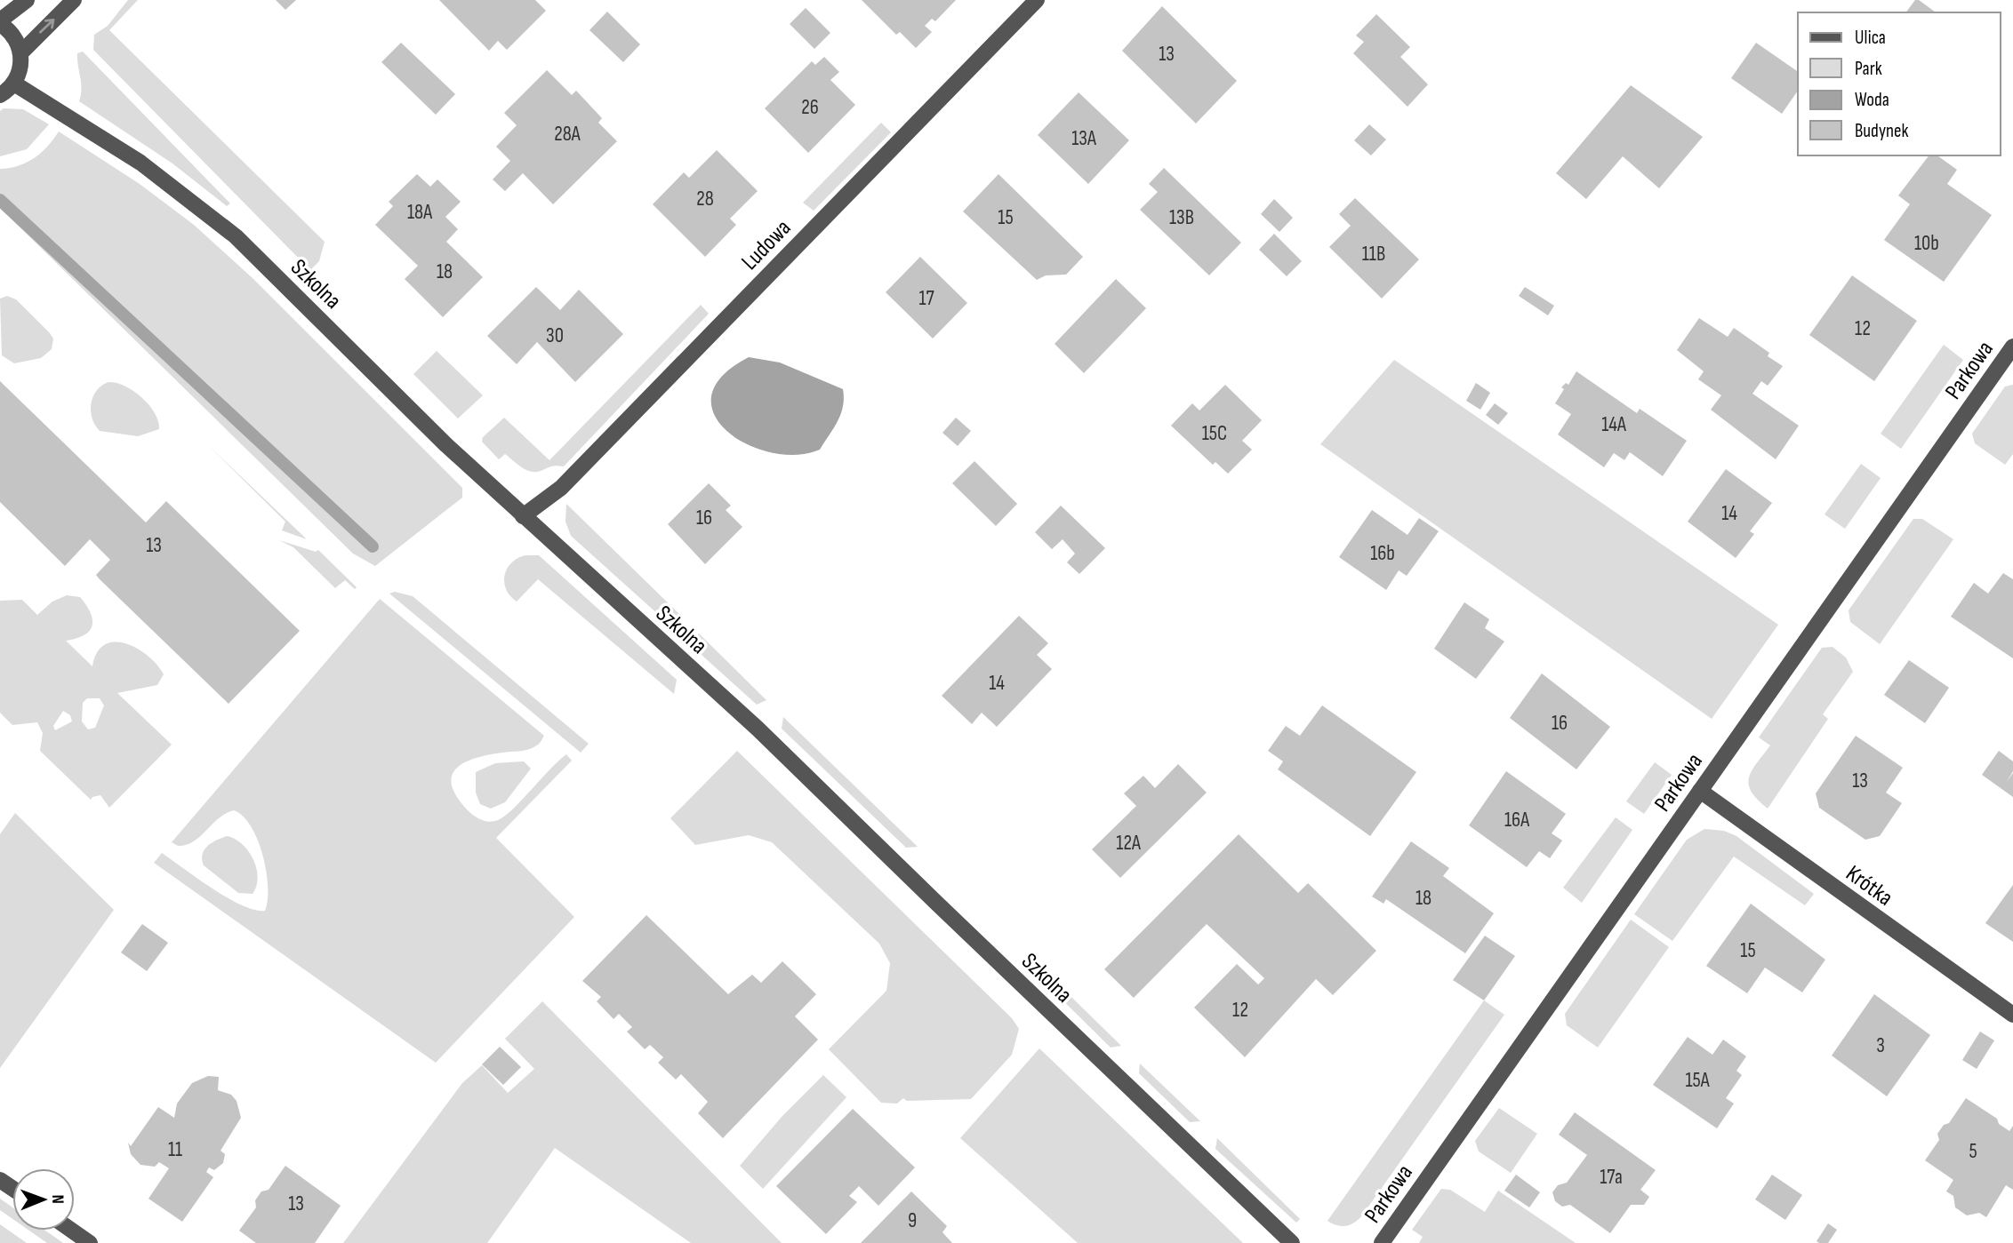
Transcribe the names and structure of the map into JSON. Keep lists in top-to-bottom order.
{
  "streets": {
    "street": [
      "Ludowa",
      "Szkolna",
      "Parkowa",
      "Krótka"
    ]
  },
  "crossings": [
    ["Ludowa", "Szkolna"],
    ["Parkowa", "Krótka"]
  ],
  "house_numbers": [
    "13",
    "26",
    "28A",
    "13A",
    "28",
    "18A",
    "15",
    "13B",
    "10b",
    "11B",
    "18",
    "17",
    "12",
    "30",
    "14A",
    "15C",
    "14",
    "16",
    "13",
    "16b",
    "14",
    "16",
    "13",
    "16A",
    "12A",
    "18",
    "15",
    "12",
    "3",
    "15A",
    "11",
    "5",
    "17a",
    "13",
    "9"
  ],
  "legend": [
    "Ulica",
    "Park",
    "Woda",
    "Budynek"
  ],
  "north": "right"
}
